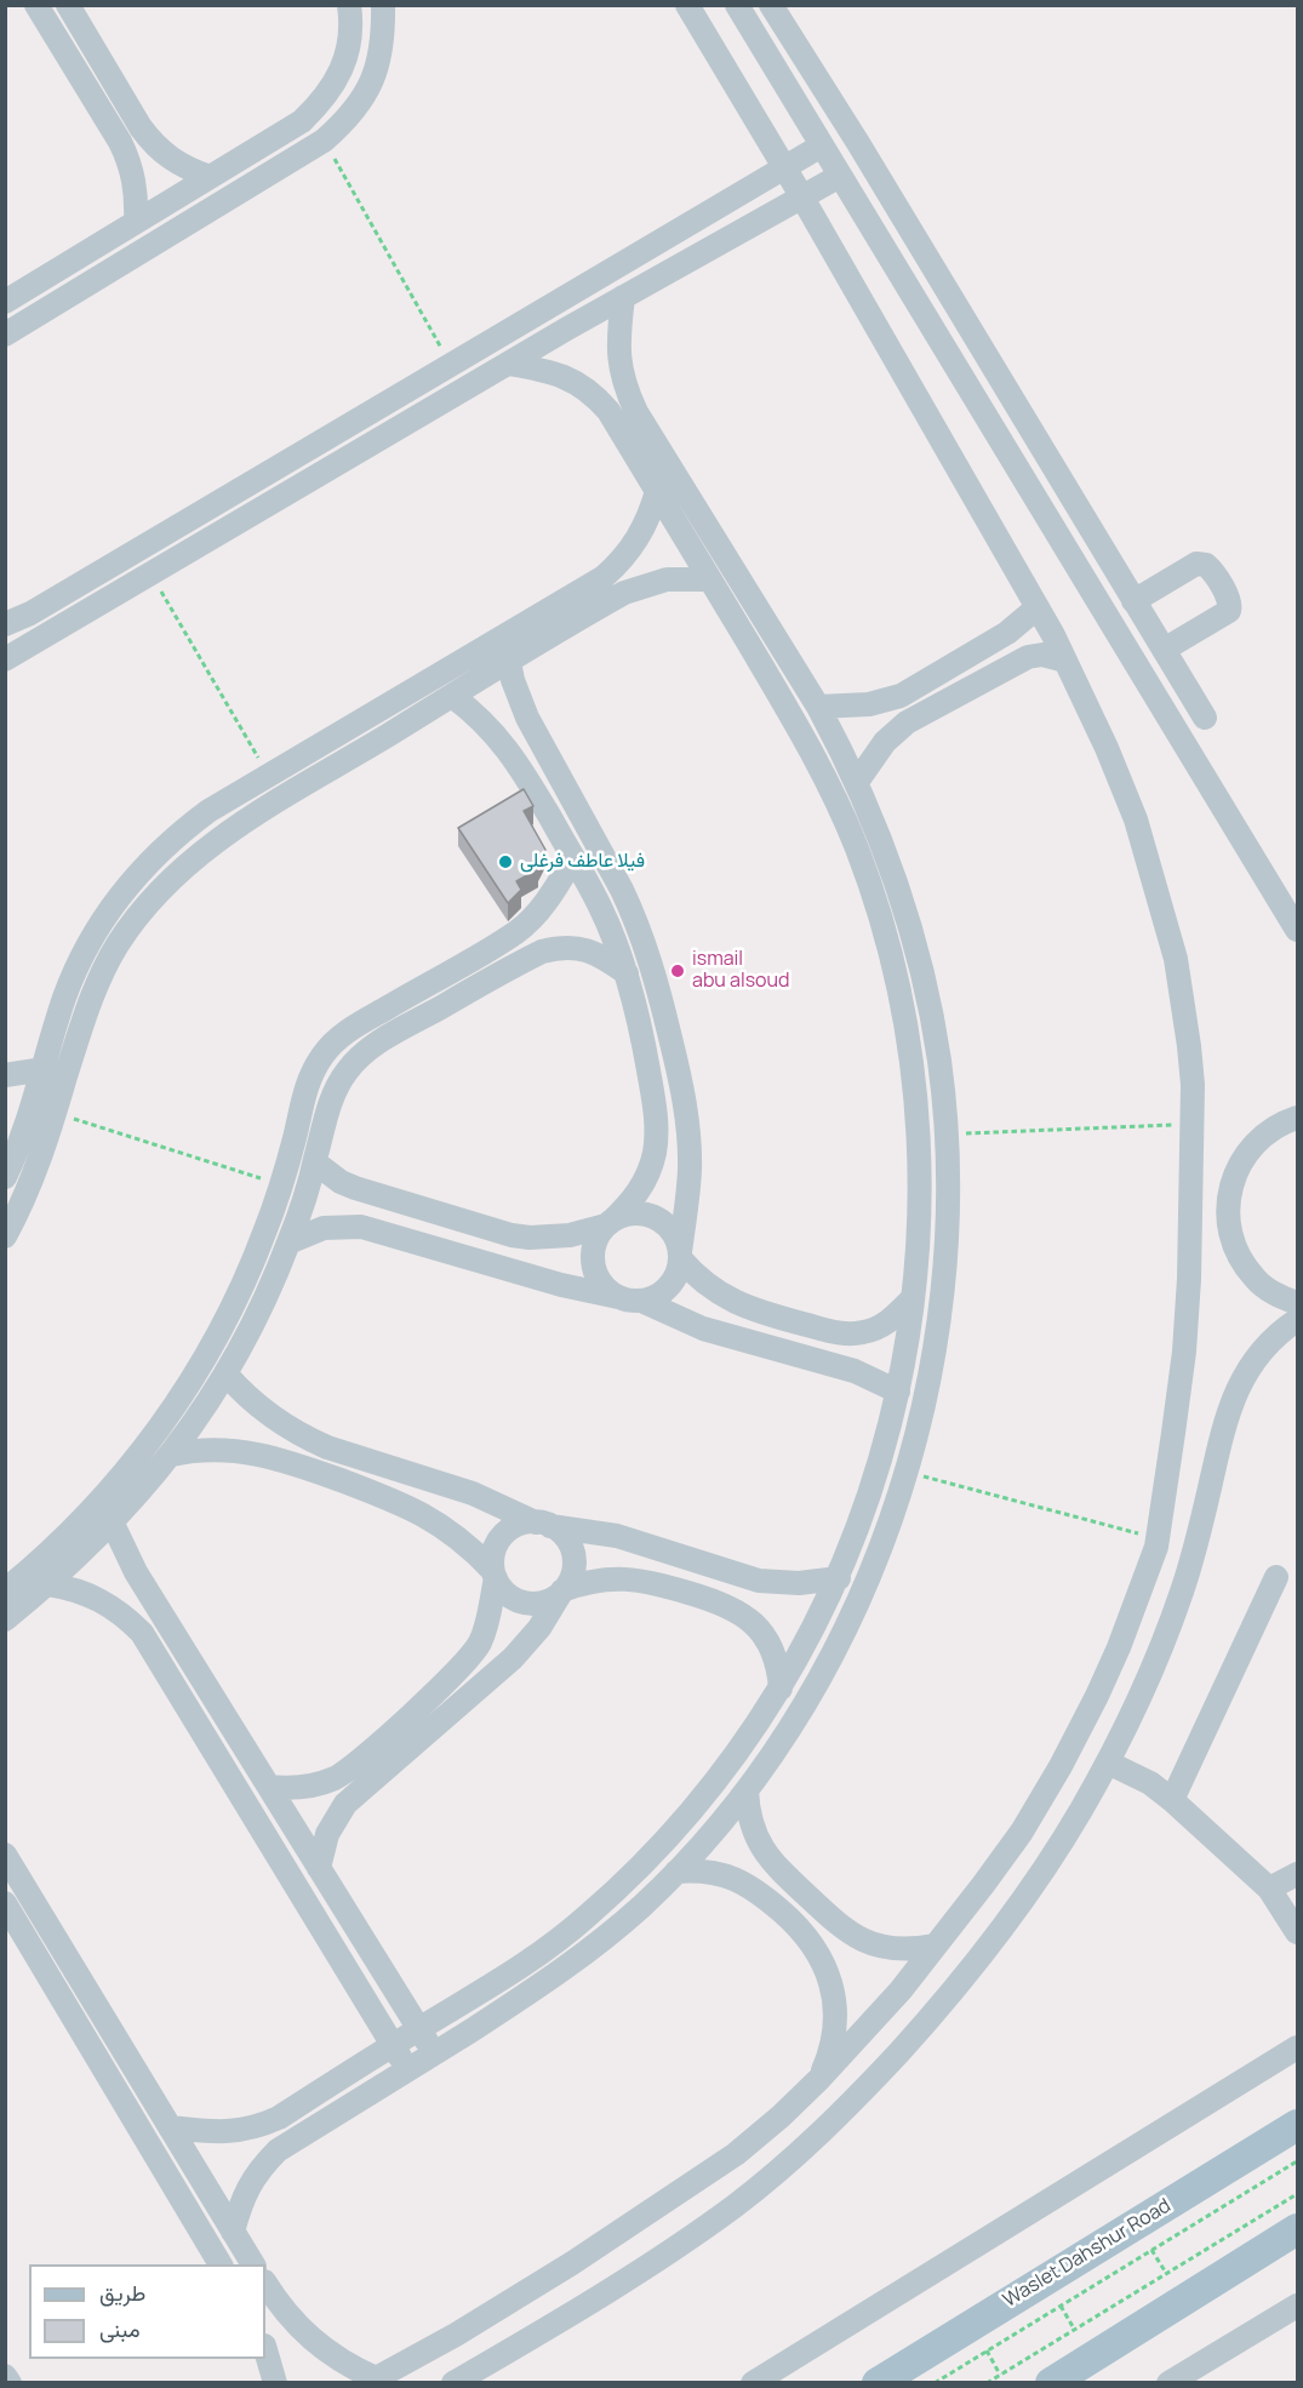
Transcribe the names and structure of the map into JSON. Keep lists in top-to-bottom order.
{
  "streets": {
    "main road": ["Waslet Dahshur Road"]
  },
  "places": ["فيلا عاطف فرغلى", "ismail abu alsoud"],
  "legend": ["طريق", "مبنى"]
}
